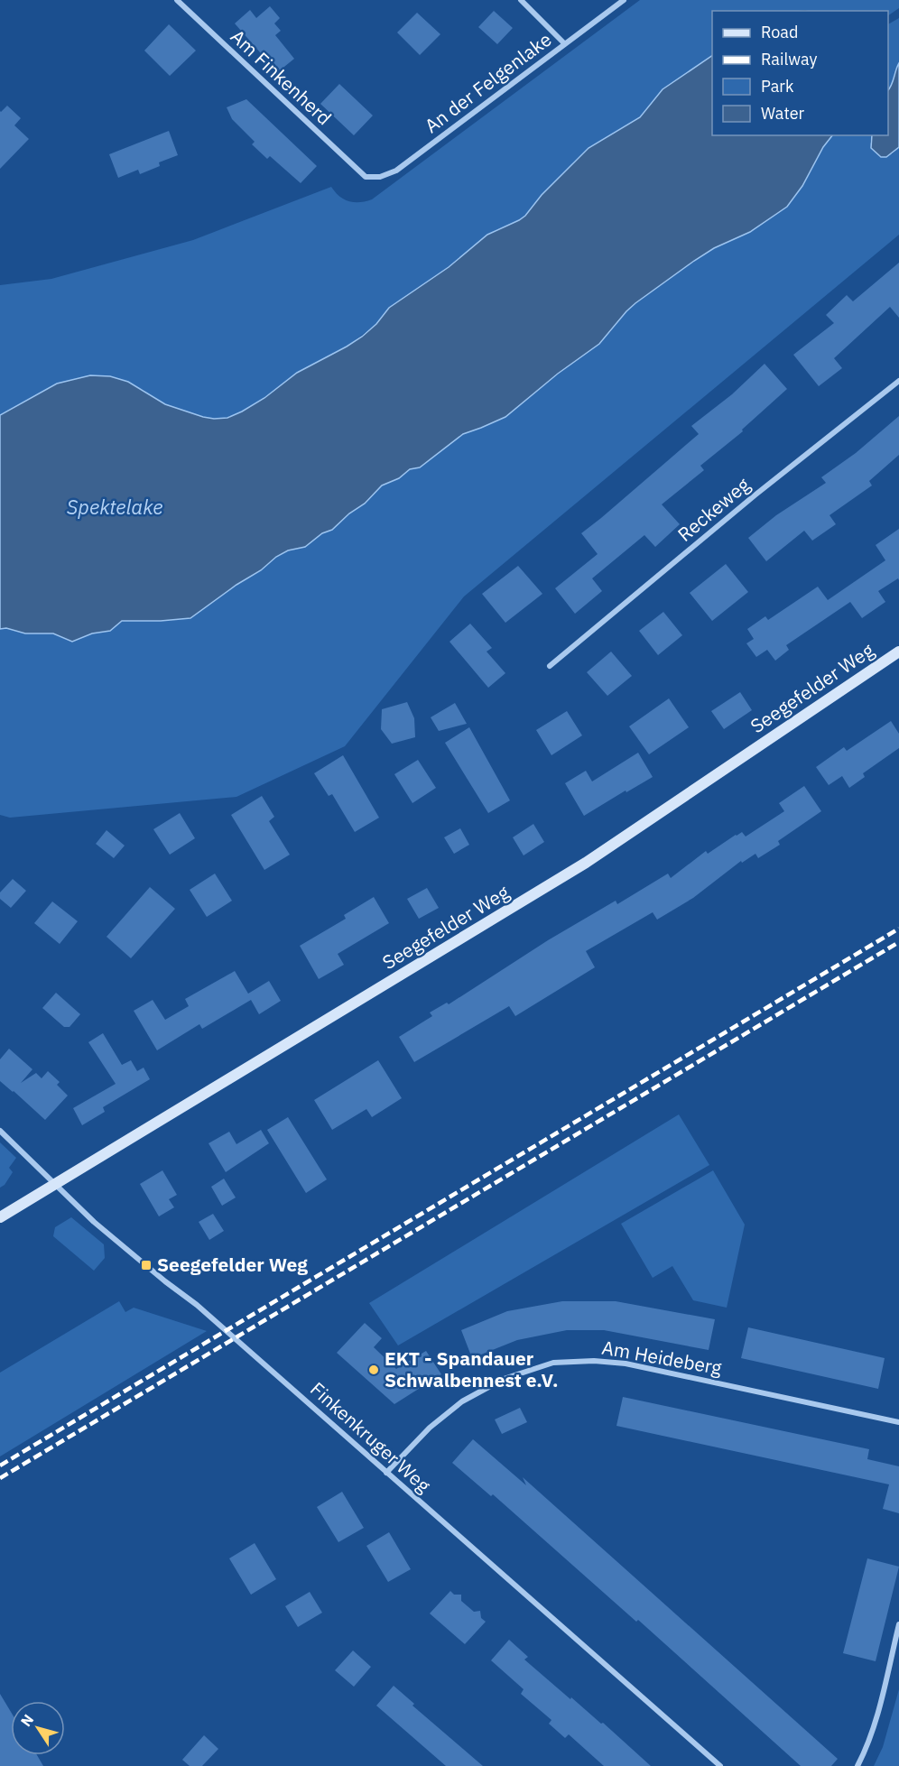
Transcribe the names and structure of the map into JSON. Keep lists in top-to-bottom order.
{
  "streets": {
    "street": [
      "Am Finkenherd",
      "An der Felgenlake",
      "Reckeweg",
      "Seegefelder Weg",
      "Am Heideberg",
      "Finkenkruger Weg"
    ]
  },
  "crossings": [
    ["Am Finkenherd", "An der Felgenlake"],
    ["Seegefelder Weg", "Finkenkruger Weg"],
    ["Am Heideberg", "Finkenkruger Weg"]
  ],
  "water": ["Spektelake"],
  "places": {
    "transit": ["Seegefelder Weg"],
    "other": ["EKT - Spandauer Schwalbennest e.V."]
  },
  "legend": [
    "Road",
    "Railway",
    "Park",
    "Water"
  ],
  "north": "top left"
}
